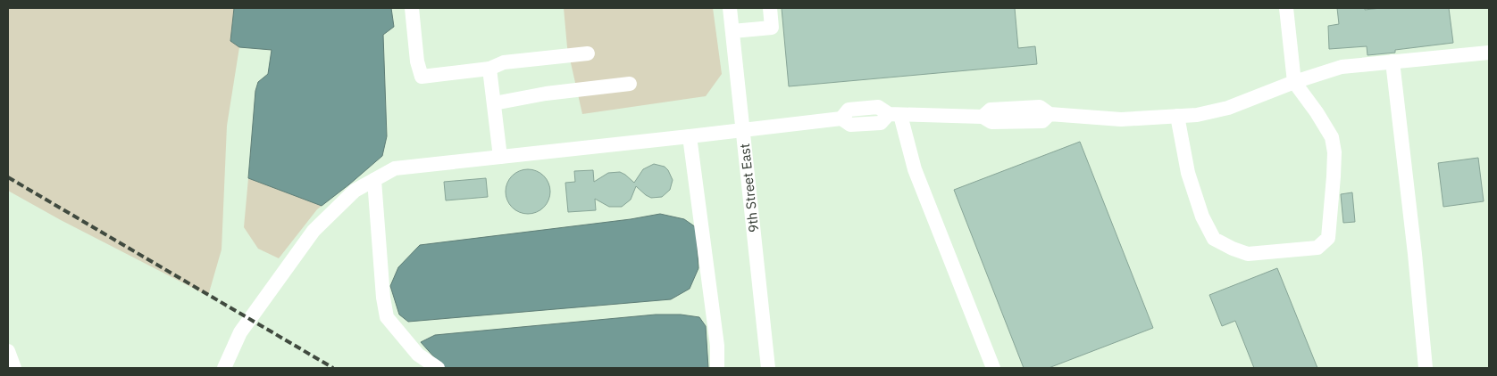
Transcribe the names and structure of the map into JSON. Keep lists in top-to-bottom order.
{
  "streets": {
    "street": ["9th Street East"]
  }
}
